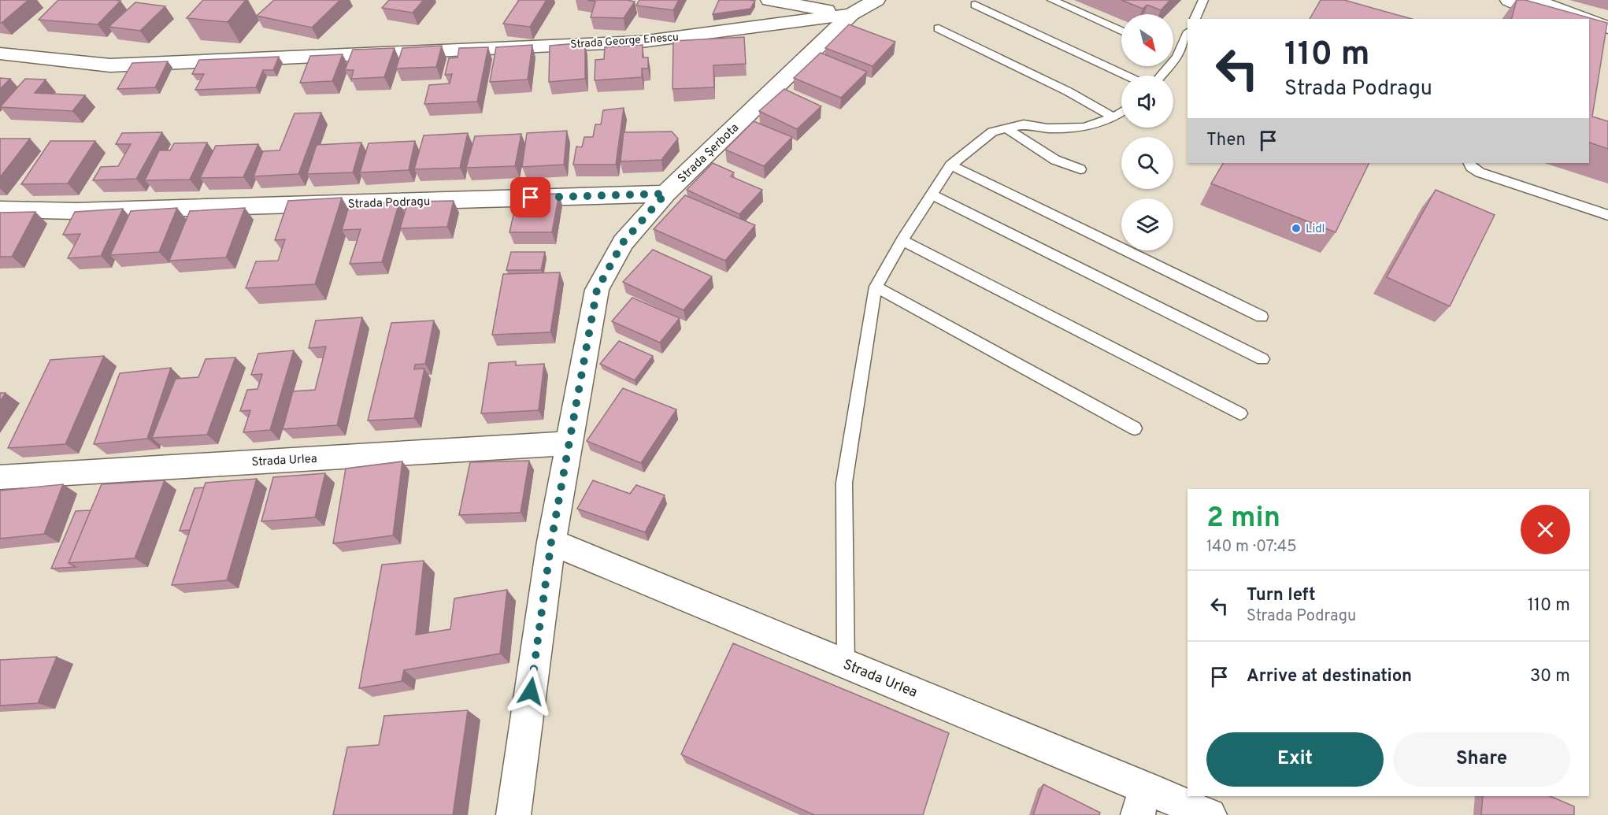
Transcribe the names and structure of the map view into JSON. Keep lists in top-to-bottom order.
{
  "streets": {
    "street": [
      "Strada George Enescu",
      "Strada Șerbota",
      "Strada Podragu",
      "Strada Urlea"
    ]
  },
  "crossings": [
    ["Strada George Enescu", "Strada Șerbota"],
    ["Strada Șerbota", "Strada Podragu"],
    ["Strada Șerbota", "Strada Urlea"]
  ],
  "places": ["Lidl"],
  "north": "bottom right",
  "page": {
    "turn": ["110 m", "Strada Podragu"],
    "then": "Then",
    "heading": ["2 min", "140 m · 07:45"],
    "list": [
      {
        "name": "Turn left",
        "note": "Strada Podragu",
        "value": "110 m"
      },
      {
        "name": "Arrive at destination",
        "value": "30 m"
      }
    ],
    "buttons": ["Exit", "Share"]
  }
}
